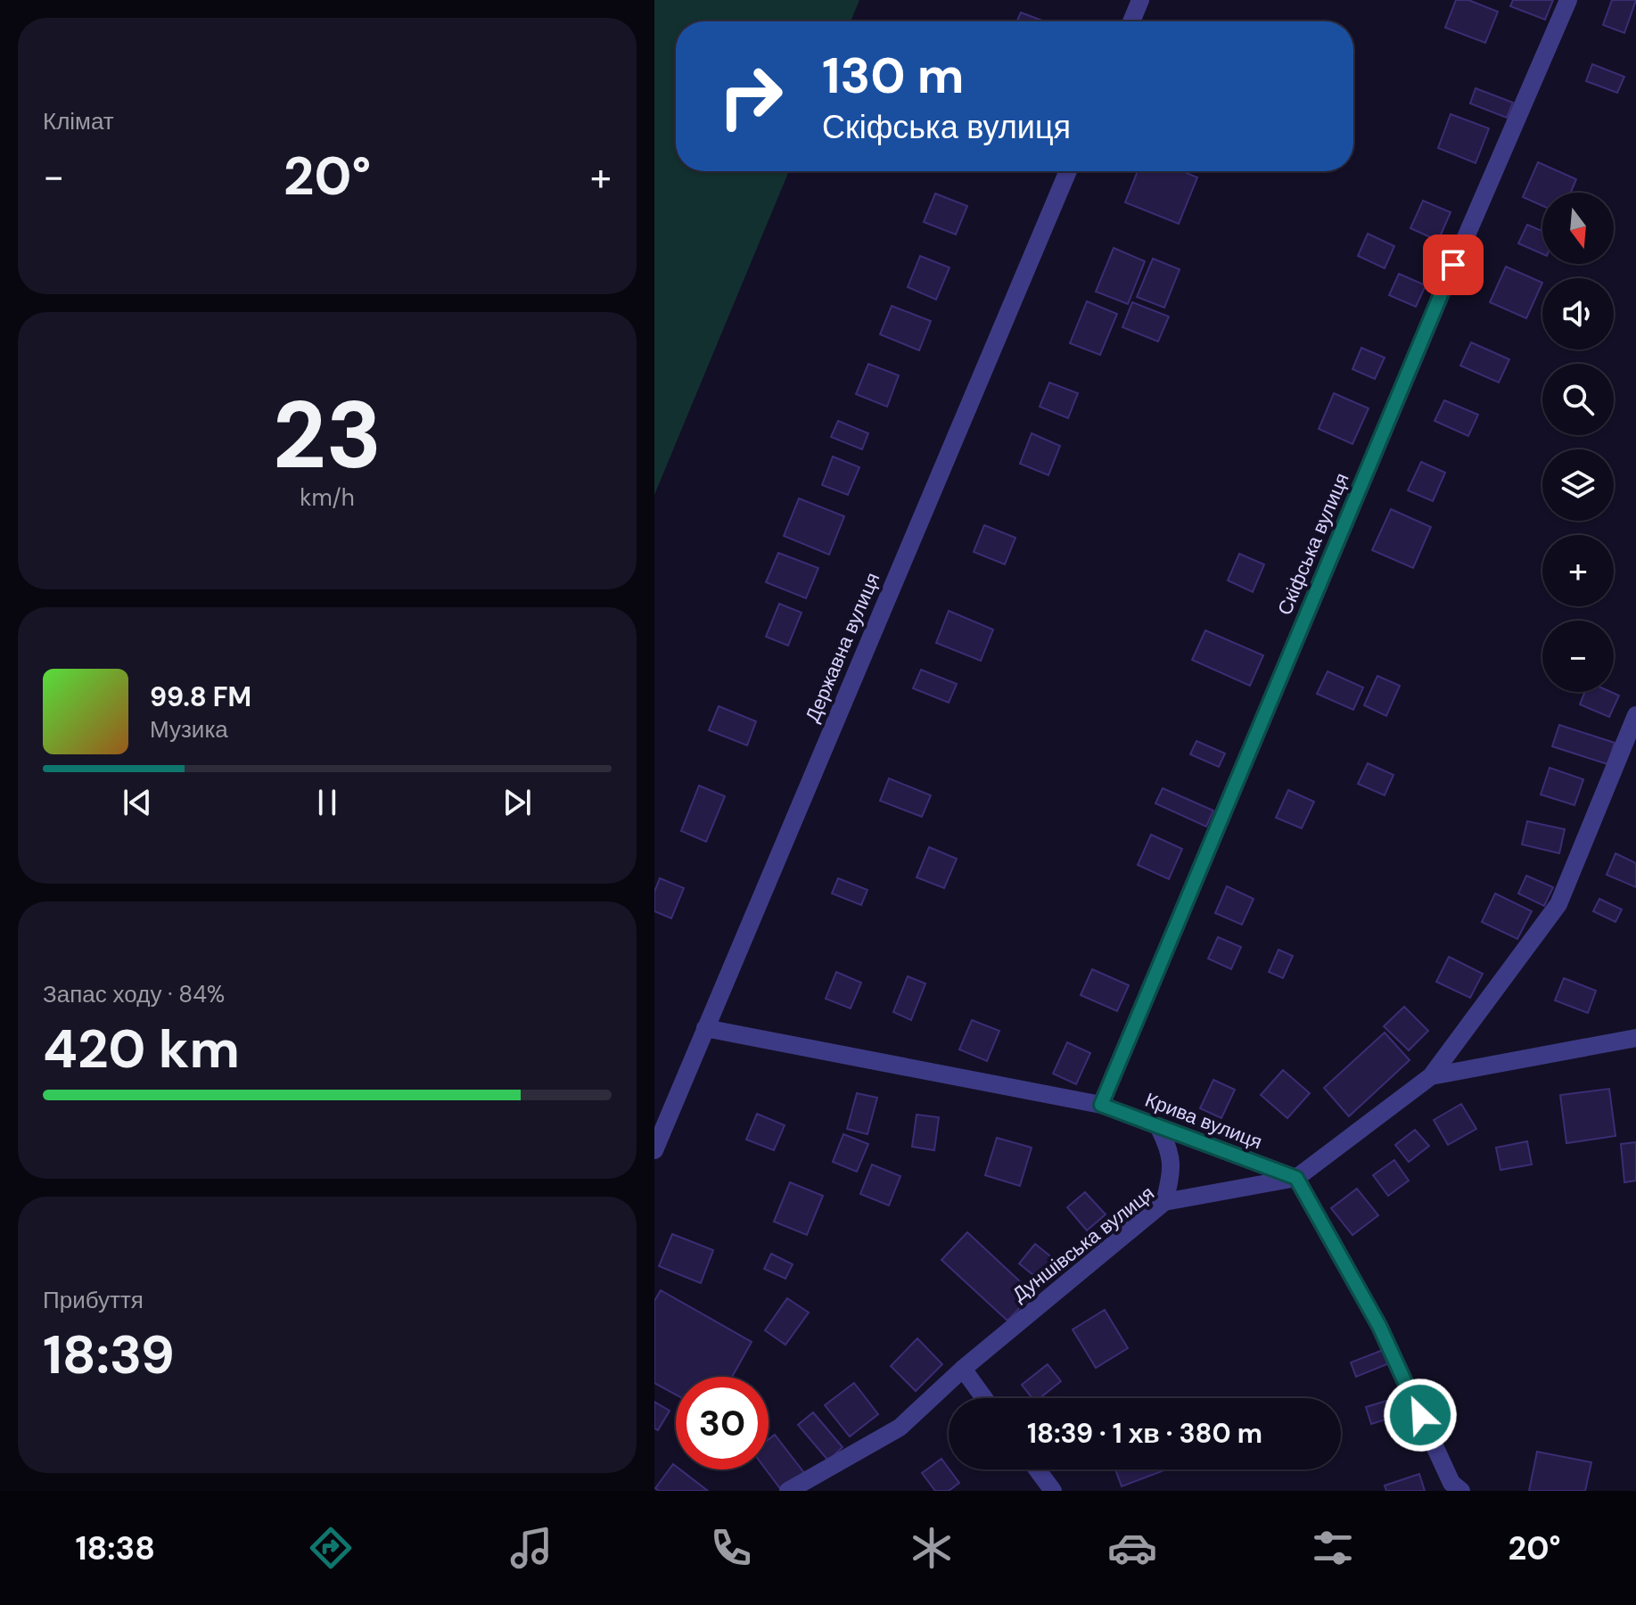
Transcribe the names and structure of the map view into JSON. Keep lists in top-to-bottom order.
{
  "streets": {
    "street": [
      "Скіфська вулиця",
      "Державна вулиця",
      "Крива вулиця",
      "Дуншівська вулиця"
    ]
  },
  "crossings": [
    ["Скіфська вулиця", "Крива вулиця"],
    ["Державна вулиця", "Крива вулиця"],
    ["Крива вулиця", "Дуншівська вулиця"]
  ],
  "north": "bottom",
  "page": {
    "tile": [
      "Клімат",
      ["23", "km/h"],
      ["Запас ходу · 84%", "420 km"],
      ["Прибуття", "18:39"]
    ],
    "turn": ["130 m", "Скіфська вулиця"],
    "heat": ["−", "20°", "+"],
    "map_buttons": ["+", "−"],
    "song": ["99.8 FM", "Музика"],
    "limit": "30",
    "trip": "18:39 · 1 хв · 380 m",
    "tabs": ["18:38", "20°"]
  }
}
